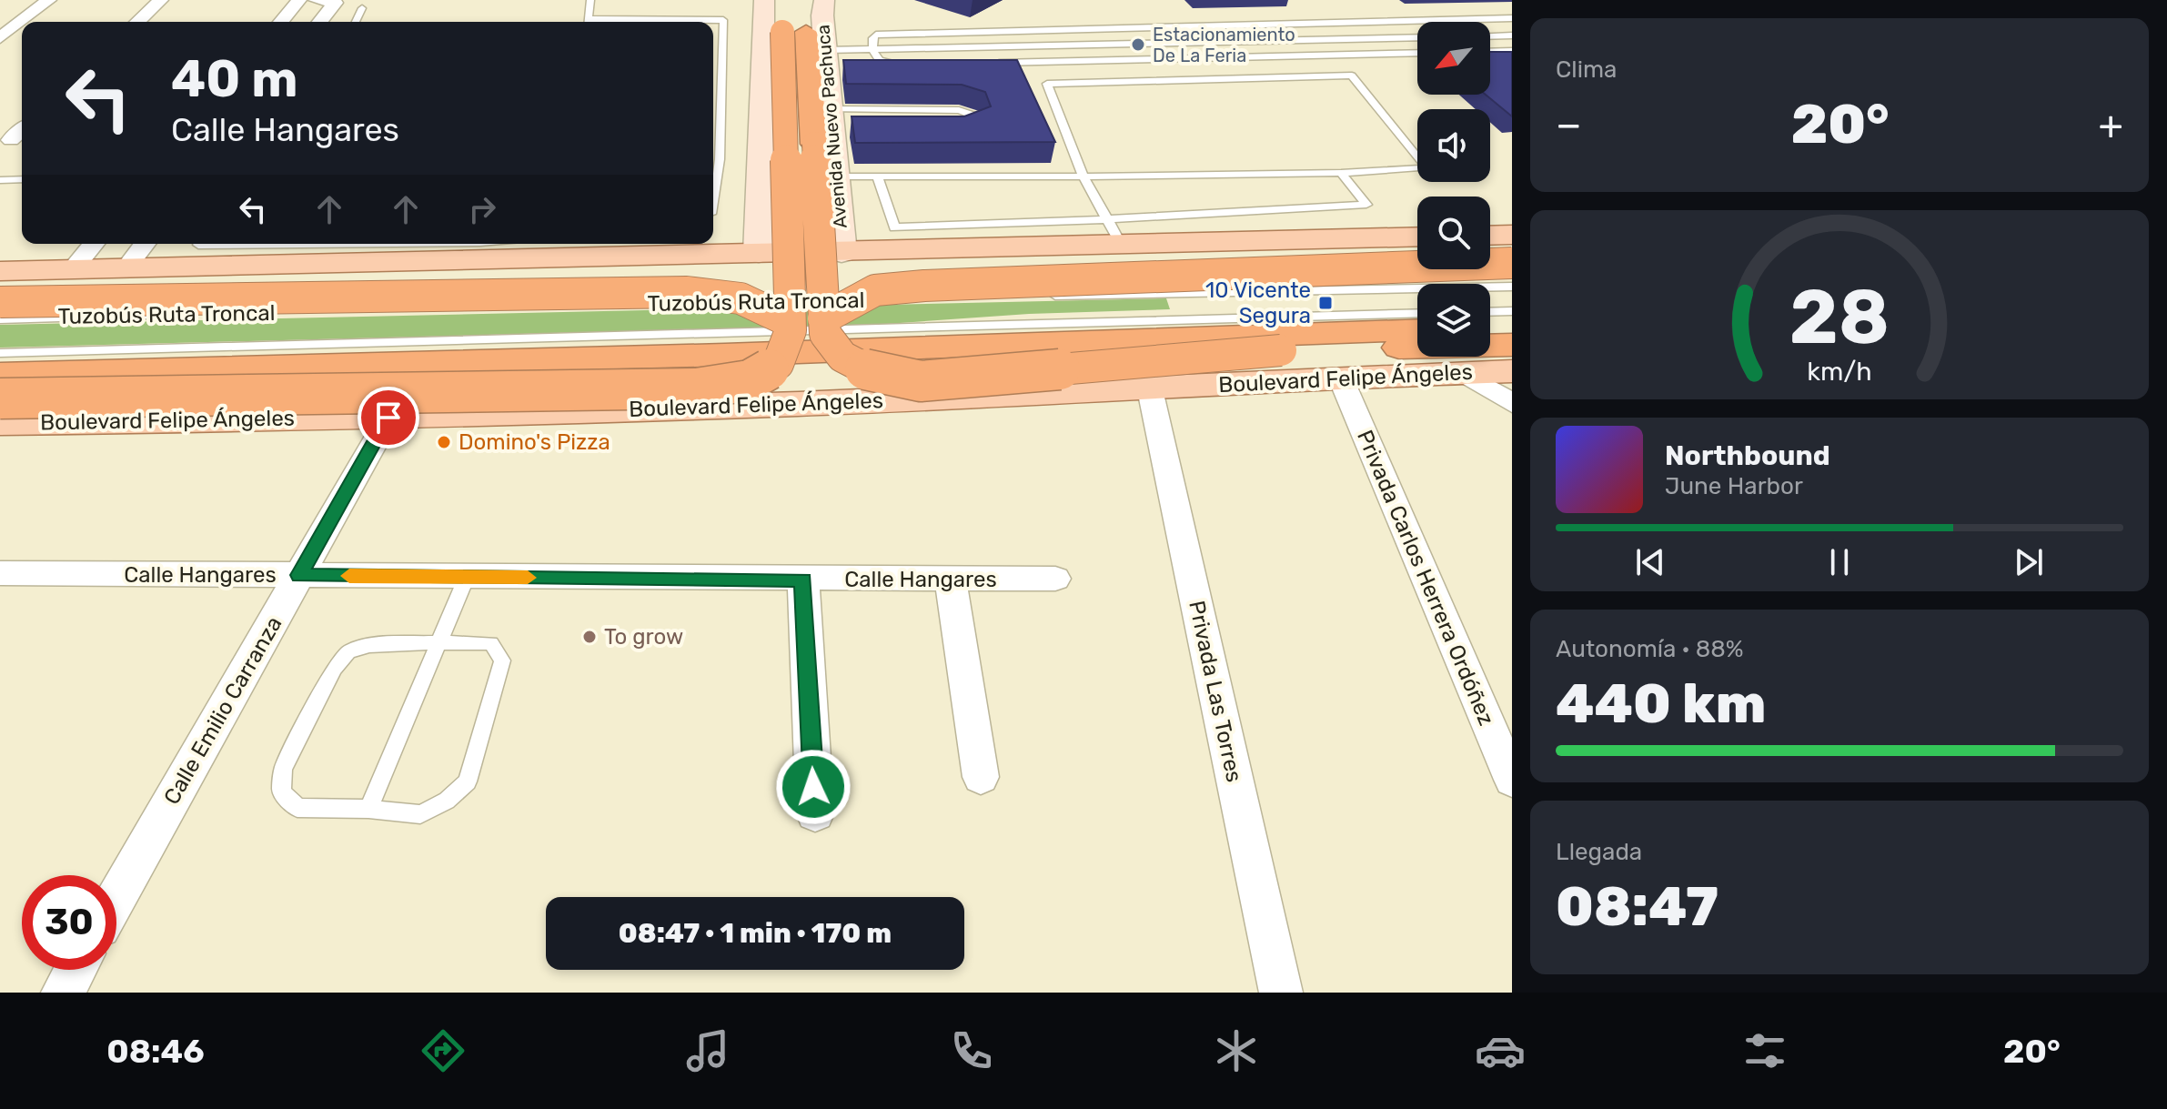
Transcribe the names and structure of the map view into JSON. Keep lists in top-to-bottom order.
{
  "streets": {
    "highway": ["Boulevard Felipe Ángeles"],
    "main road": ["Avenida Nuevo Pachuca"],
    "street": [
      "Calle Hangares",
      "Privada Carlos Herrera Ordóñez",
      "Privada Las Torres",
      "Calle Emilio Carranza"
    ],
    "lane": ["Tuzobús Ruta Troncal"]
  },
  "crossings": [
    ["Boulevard Felipe Ángeles", "Privada Carlos Herrera Ordóñez"],
    ["Boulevard Felipe Ángeles", "Privada Las Torres"],
    ["Boulevard Felipe Ángeles", "Calle Emilio Carranza"],
    ["Calle Hangares", "Calle Emilio Carranza"]
  ],
  "places": {
    "other": ["Estacionamiento De La Feria", "Domino's Pizza", "To grow"],
    "transit": ["10 Vicente Segura"]
  },
  "north": "bottom left",
  "page": {
    "tile": [
      "Clima",
      ["Autonomía · 88%", "440 km"],
      ["Llegada", "08:47"]
    ],
    "turn": ["40 m", "Calle Hangares"],
    "heat": ["−", "20°", "+"],
    "song": ["Northbound", "June Harbor"],
    "limit": "30",
    "trip": "08:47 · 1 min · 170 m",
    "tabs": ["08:46", "20°"],
    "gauge": ["28", "km/h"]
  }
}
